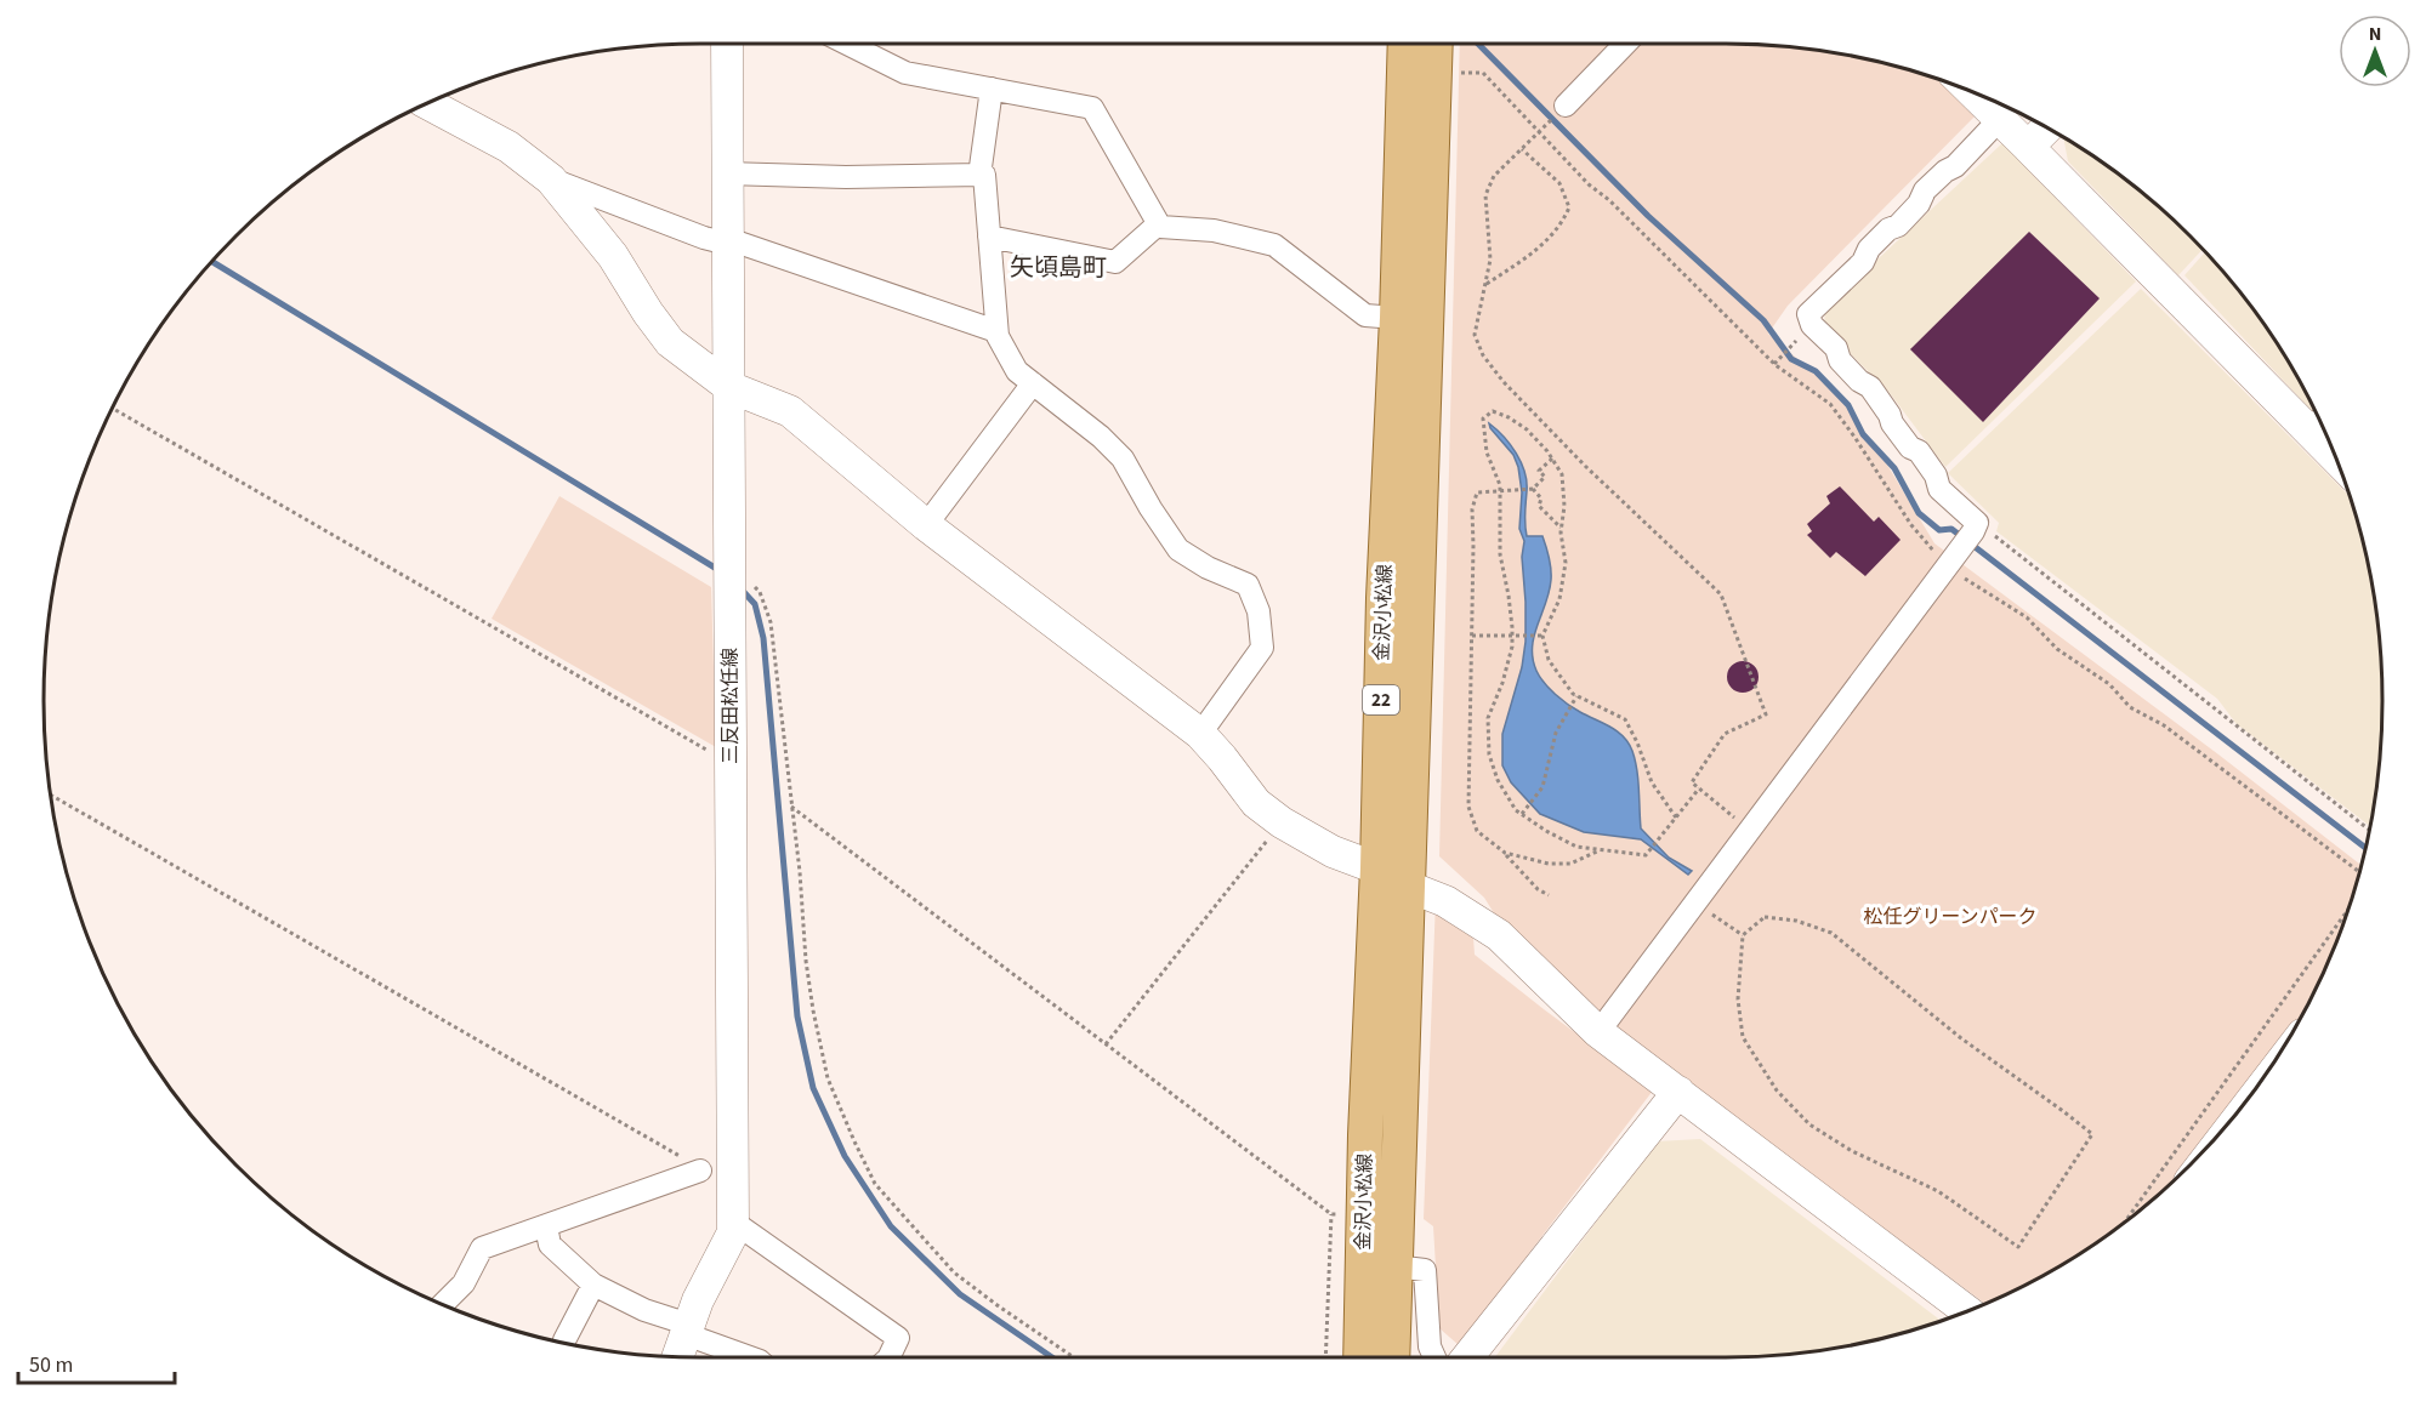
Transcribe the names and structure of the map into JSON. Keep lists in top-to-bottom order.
{
  "streets": {
    "main road": ["金沢小松線", "22"],
    "street": ["三反田松任線"]
  },
  "districts": ["矢頃島町"],
  "parks": ["松任グリーンパーク"],
  "scale_bar": "50 m",
  "north": "top"
}
